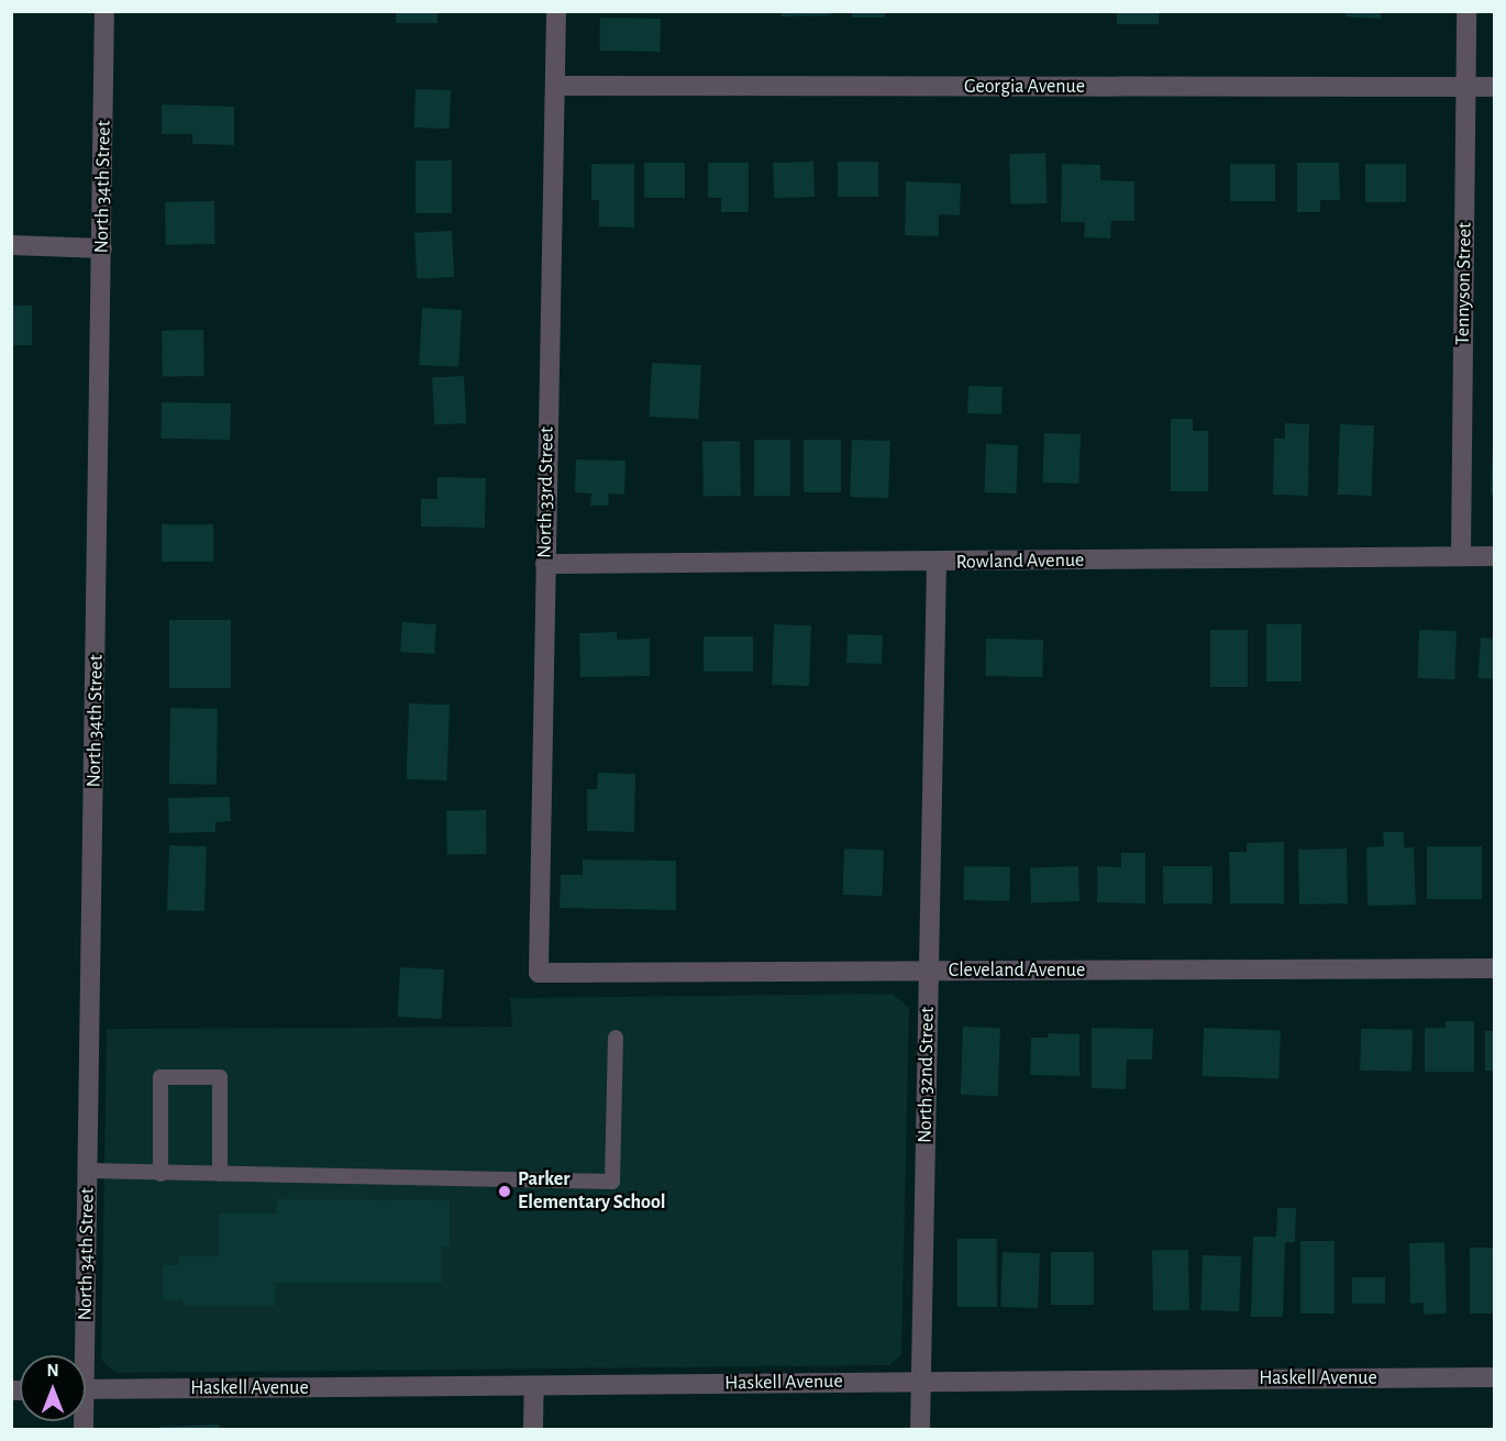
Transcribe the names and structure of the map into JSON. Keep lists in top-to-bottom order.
{
  "streets": {
    "street": [
      "Georgia Avenue",
      "North 34th Street",
      "Tennyson Street",
      "North 33rd Street",
      "Rowland Avenue",
      "Cleveland Avenue",
      "North 32nd Street",
      "Haskell Avenue"
    ]
  },
  "crossings": [
    ["Georgia Avenue", "Tennyson Street"],
    ["Georgia Avenue", "North 33rd Street"],
    ["Tennyson Street", "Rowland Avenue"],
    ["North 33rd Street", "Rowland Avenue"],
    ["North 33rd Street", "Cleveland Avenue"],
    ["Rowland Avenue", "North 32nd Street"],
    ["Cleveland Avenue", "North 32nd Street"],
    ["North 32nd Street", "Haskell Avenue"]
  ],
  "places": ["Parker Elementary School"],
  "north": "top"
}
